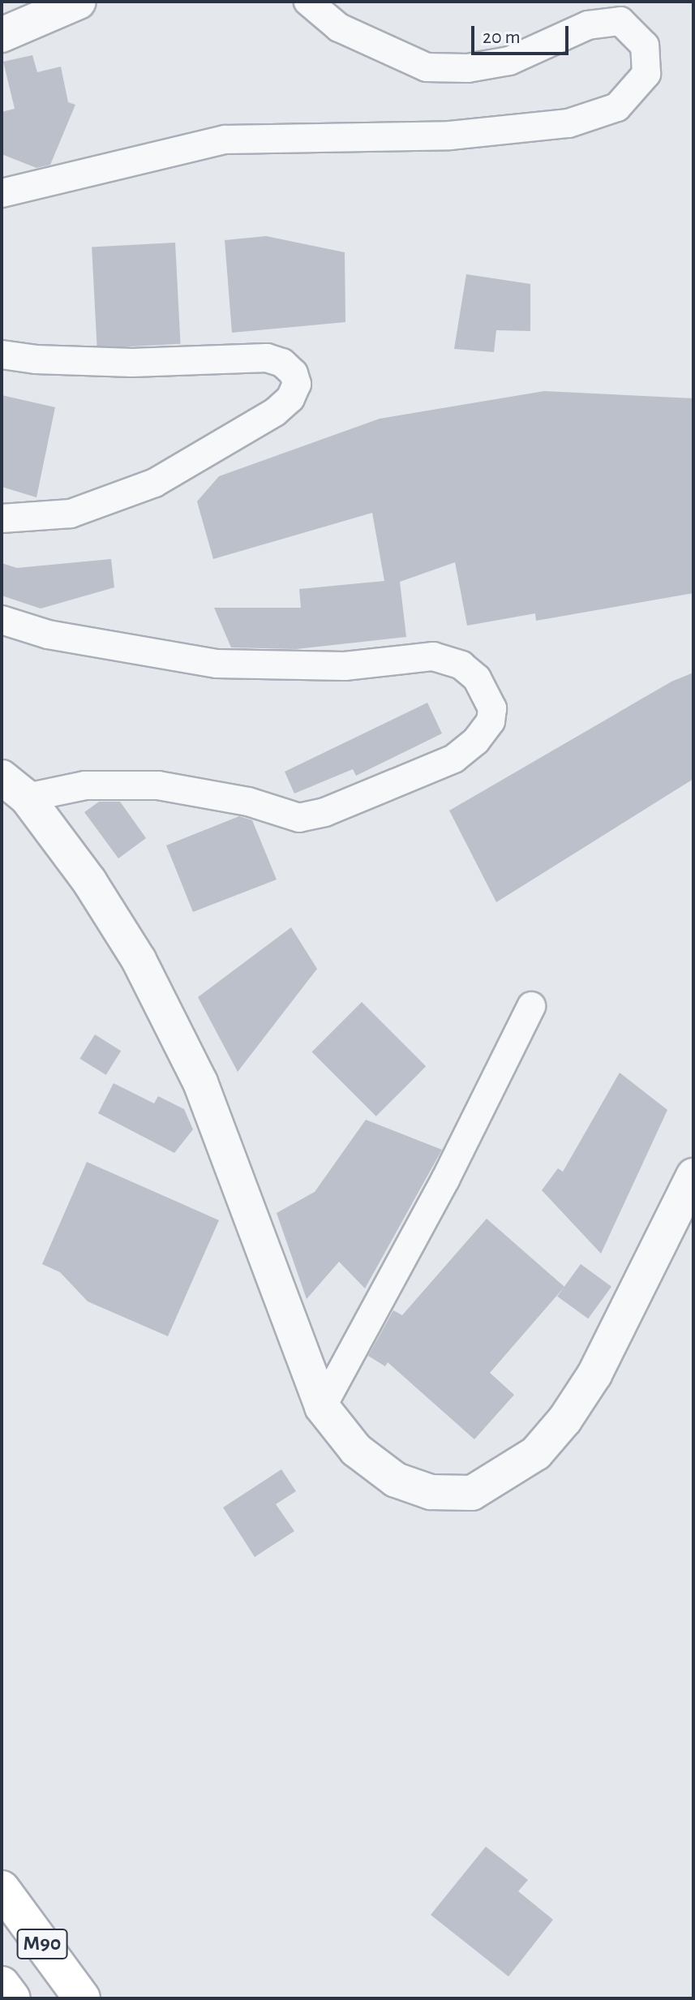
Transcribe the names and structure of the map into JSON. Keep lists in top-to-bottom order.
{
  "streets": {
    "highway": ["M90"]
  },
  "scale_bar": "20 m"
}
